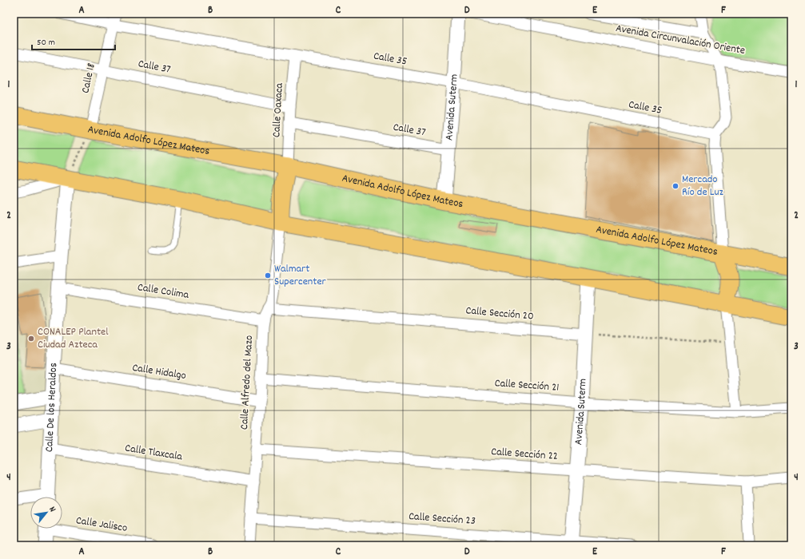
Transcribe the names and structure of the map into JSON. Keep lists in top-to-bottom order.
{
  "streets": {
    "main road": ["Avenida Adolfo López Mateos"],
    "street": [
      "Avenida Circunvalación Oriente",
      "Calle 35",
      "Calle 37",
      "Calle 18",
      "Avenida Suterm",
      "Calle Oaxaca",
      "Calle Colima",
      "Calle Sección 20",
      "Calle Hidalgo",
      "Calle Alfredo del Mazo",
      "Calle Sección 21",
      "Calle De los Heraldos",
      "Calle Tlaxcala",
      "Calle Sección 22",
      "Calle Sección 23",
      "Calle Jalisco"
    ]
  },
  "crossings": [
    ["Calle 35", "Calle 18"],
    ["Calle 35", "Avenida Suterm"],
    ["Calle 35", "Calle Oaxaca"],
    ["Calle 37", "Calle 18"],
    ["Calle 37", "Avenida Suterm"],
    ["Calle 37", "Calle Oaxaca"],
    ["Calle 18", "Avenida Adolfo López Mateos"],
    ["Avenida Suterm", "Avenida Adolfo López Mateos"],
    ["Avenida Suterm", "Calle Sección 20"],
    ["Avenida Suterm", "Calle Sección 21"],
    ["Avenida Suterm", "Calle Sección 22"],
    ["Avenida Suterm", "Calle Sección 23"],
    ["Calle Oaxaca", "Avenida Adolfo López Mateos"],
    ["Calle Colima", "Calle Alfredo del Mazo"],
    ["Calle Colima", "Calle De los Heraldos"],
    ["Calle Sección 20", "Calle Alfredo del Mazo"],
    ["Calle Hidalgo", "Calle Alfredo del Mazo"],
    ["Calle Hidalgo", "Calle De los Heraldos"],
    ["Calle Alfredo del Mazo", "Calle Sección 21"],
    ["Calle Alfredo del Mazo", "Calle Tlaxcala"],
    ["Calle Alfredo del Mazo", "Calle Sección 22"],
    ["Calle Alfredo del Mazo", "Calle Sección 23"],
    ["Calle De los Heraldos", "Calle Tlaxcala"]
  ],
  "places": ["Mercado Río de Luz", "Walmart Supercenter", "CONALEP Plantel Ciudad Azteca"],
  "scale_bar": "50 m",
  "north": "top right",
  "grid": {
    "columns": [
      "A",
      "B",
      "C",
      "D",
      "E",
      "F"
    ],
    "rows": [
      "1",
      "2",
      "3",
      "4"
    ]
  }
}
